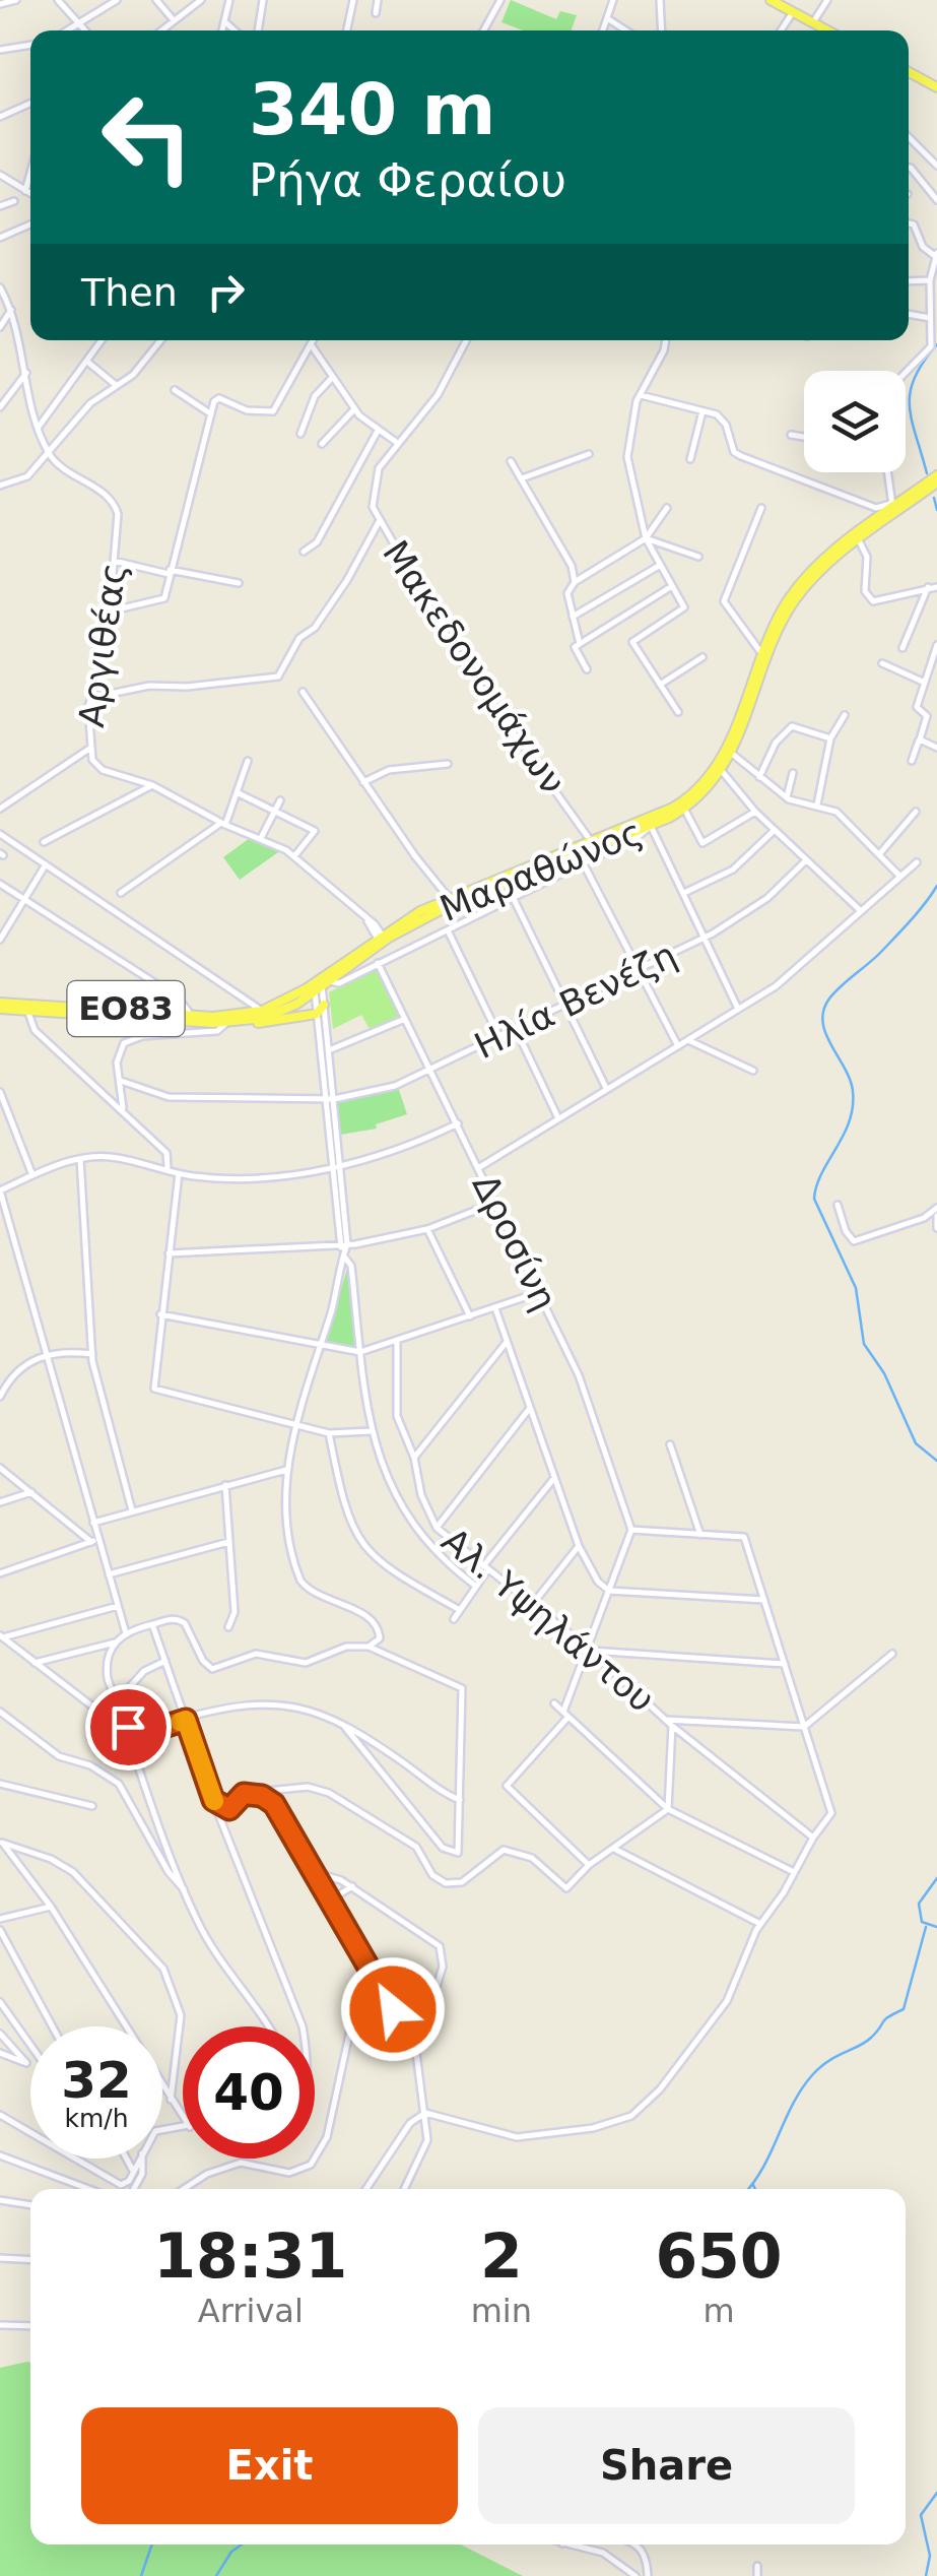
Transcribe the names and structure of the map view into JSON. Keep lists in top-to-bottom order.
{
  "streets": {
    "main road": ["Μαραθώνος", "ΕΟ83"],
    "street": [
      "Αργιθέας",
      "Μακεδονομάχων",
      "Ηλία Βενέζη",
      "Δροσίνη",
      "Αλ. Υψηλάντου"
    ]
  },
  "crossings": [
    ["Μακεδονομάχων", "Μαραθώνος"],
    ["Ηλία Βενέζη", "Δροσίνη"]
  ],
  "page": {
    "turn": ["340 m", "Ρήγα Φεραίου"],
    "then": "Then",
    "speed": "32 km/h",
    "limit": "40",
    "eta": [
      "18:31",
      "Arrival",
      "2",
      "min",
      "650",
      "m"
    ],
    "buttons": ["Exit", "Share"]
  }
}
